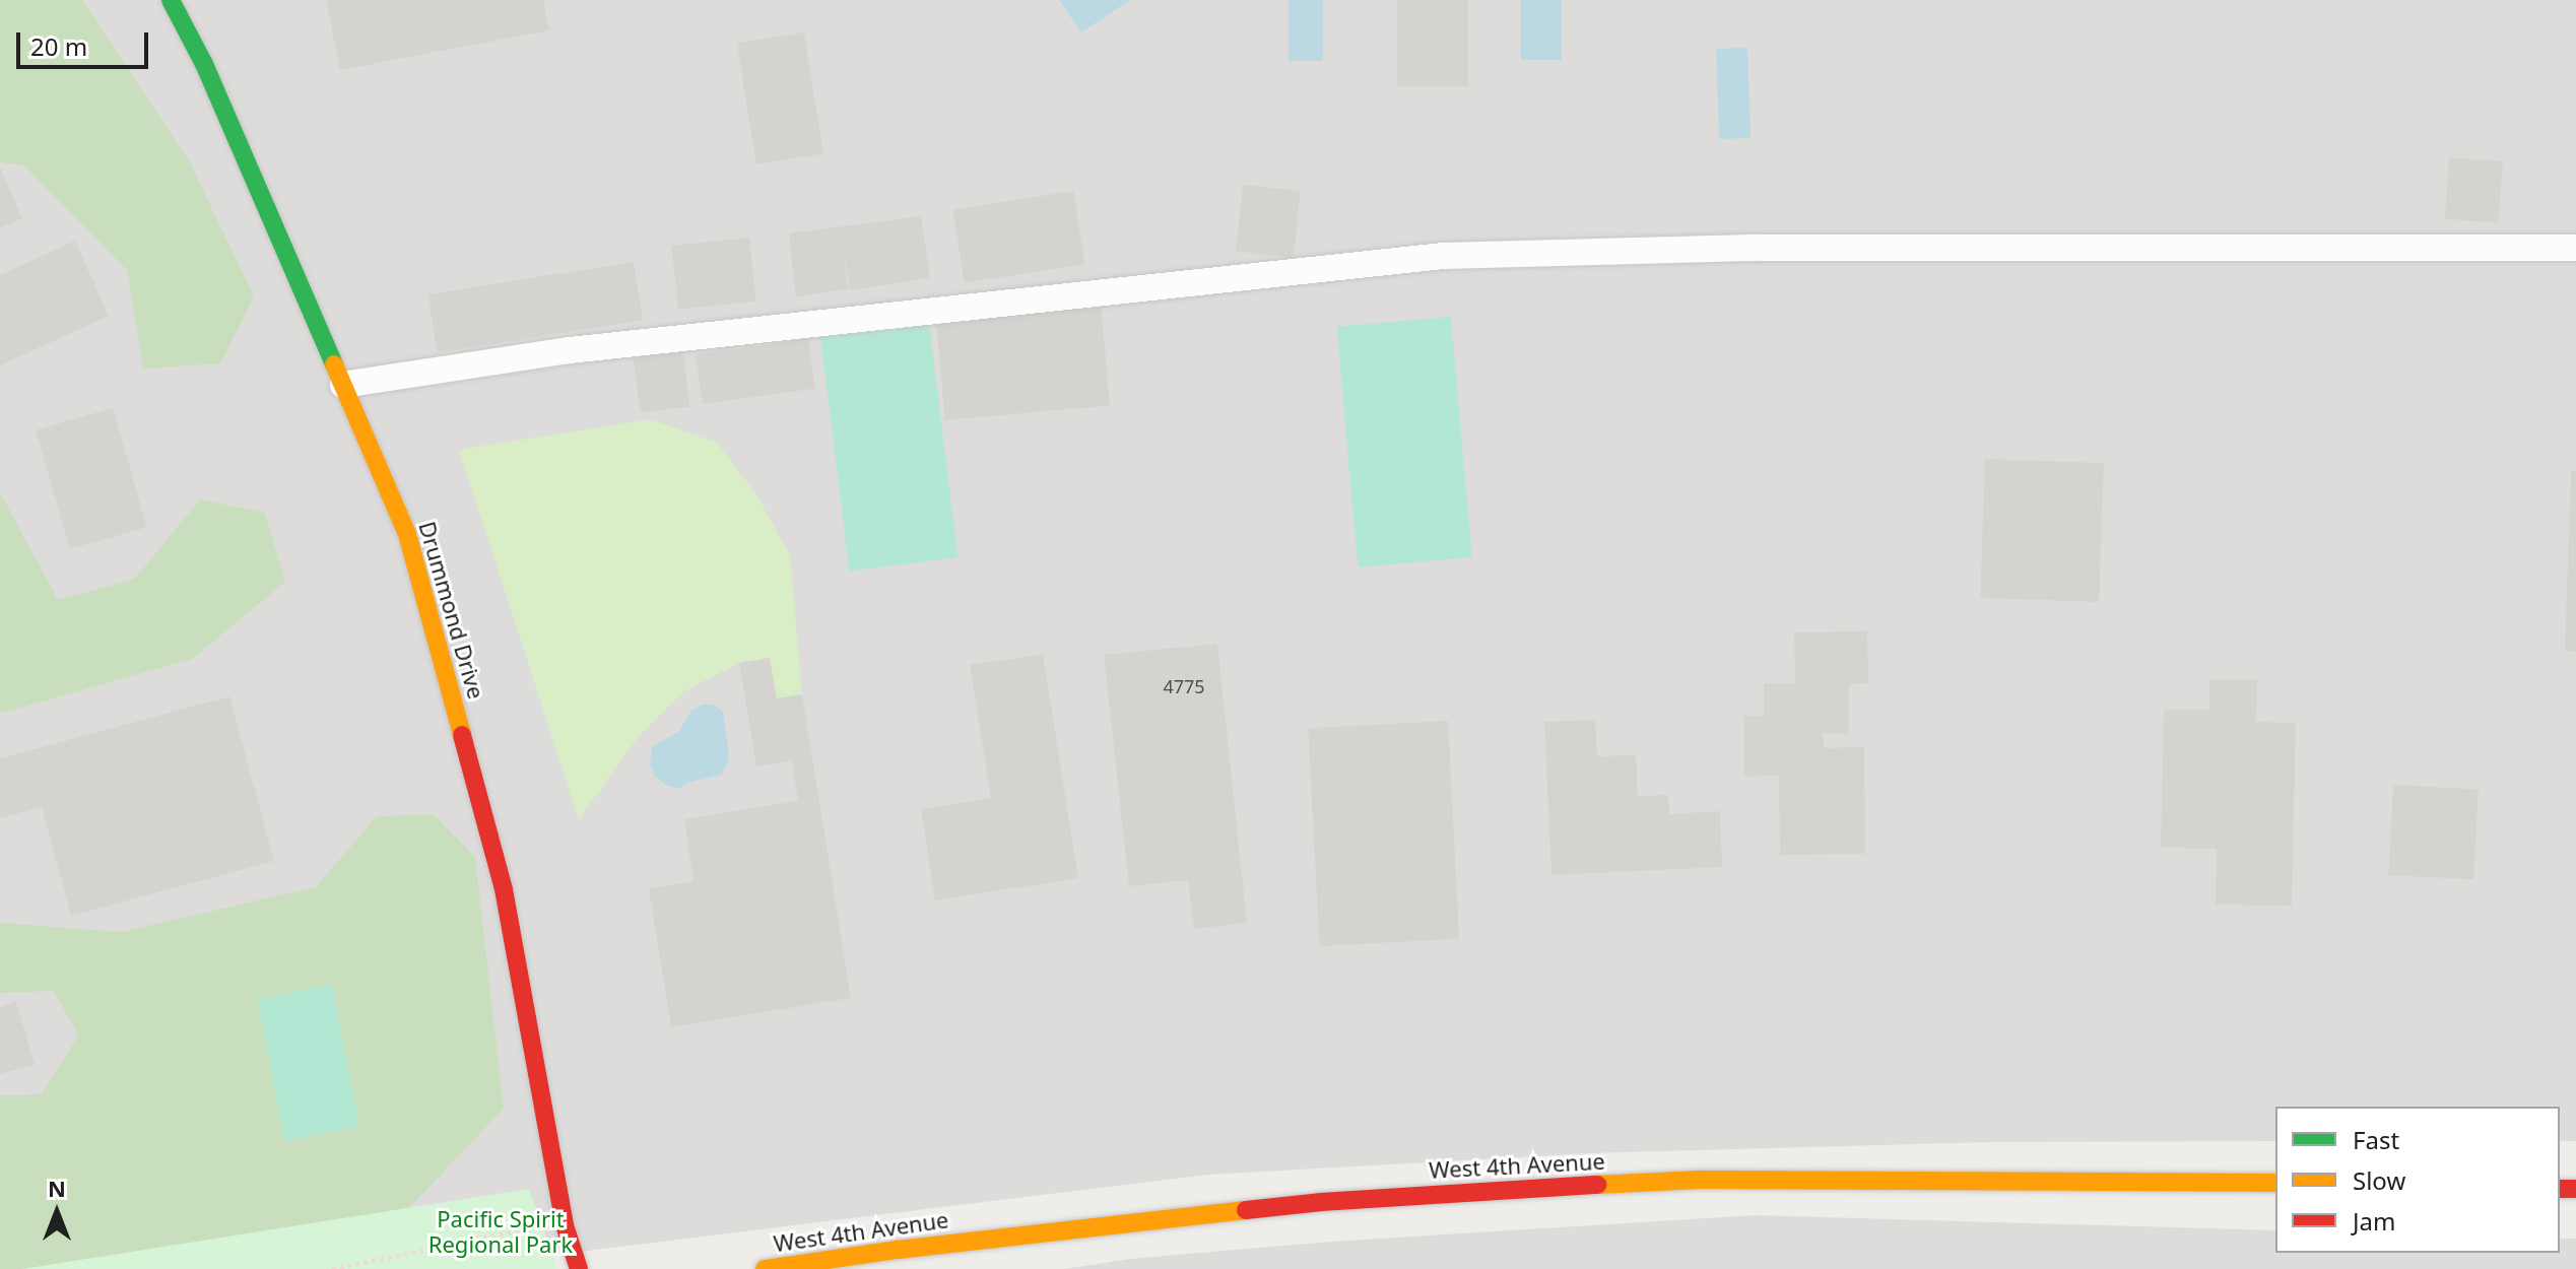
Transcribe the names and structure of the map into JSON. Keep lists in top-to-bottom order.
{
  "streets": {
    "main road": ["Drummond Drive", "West 4th Avenue"]
  },
  "parks": ["Pacific Spirit Regional Park"],
  "house_numbers": ["4775"],
  "legend": ["Fast", "Slow", "Jam"],
  "scale_bar": "20 m",
  "north": "top"
}
